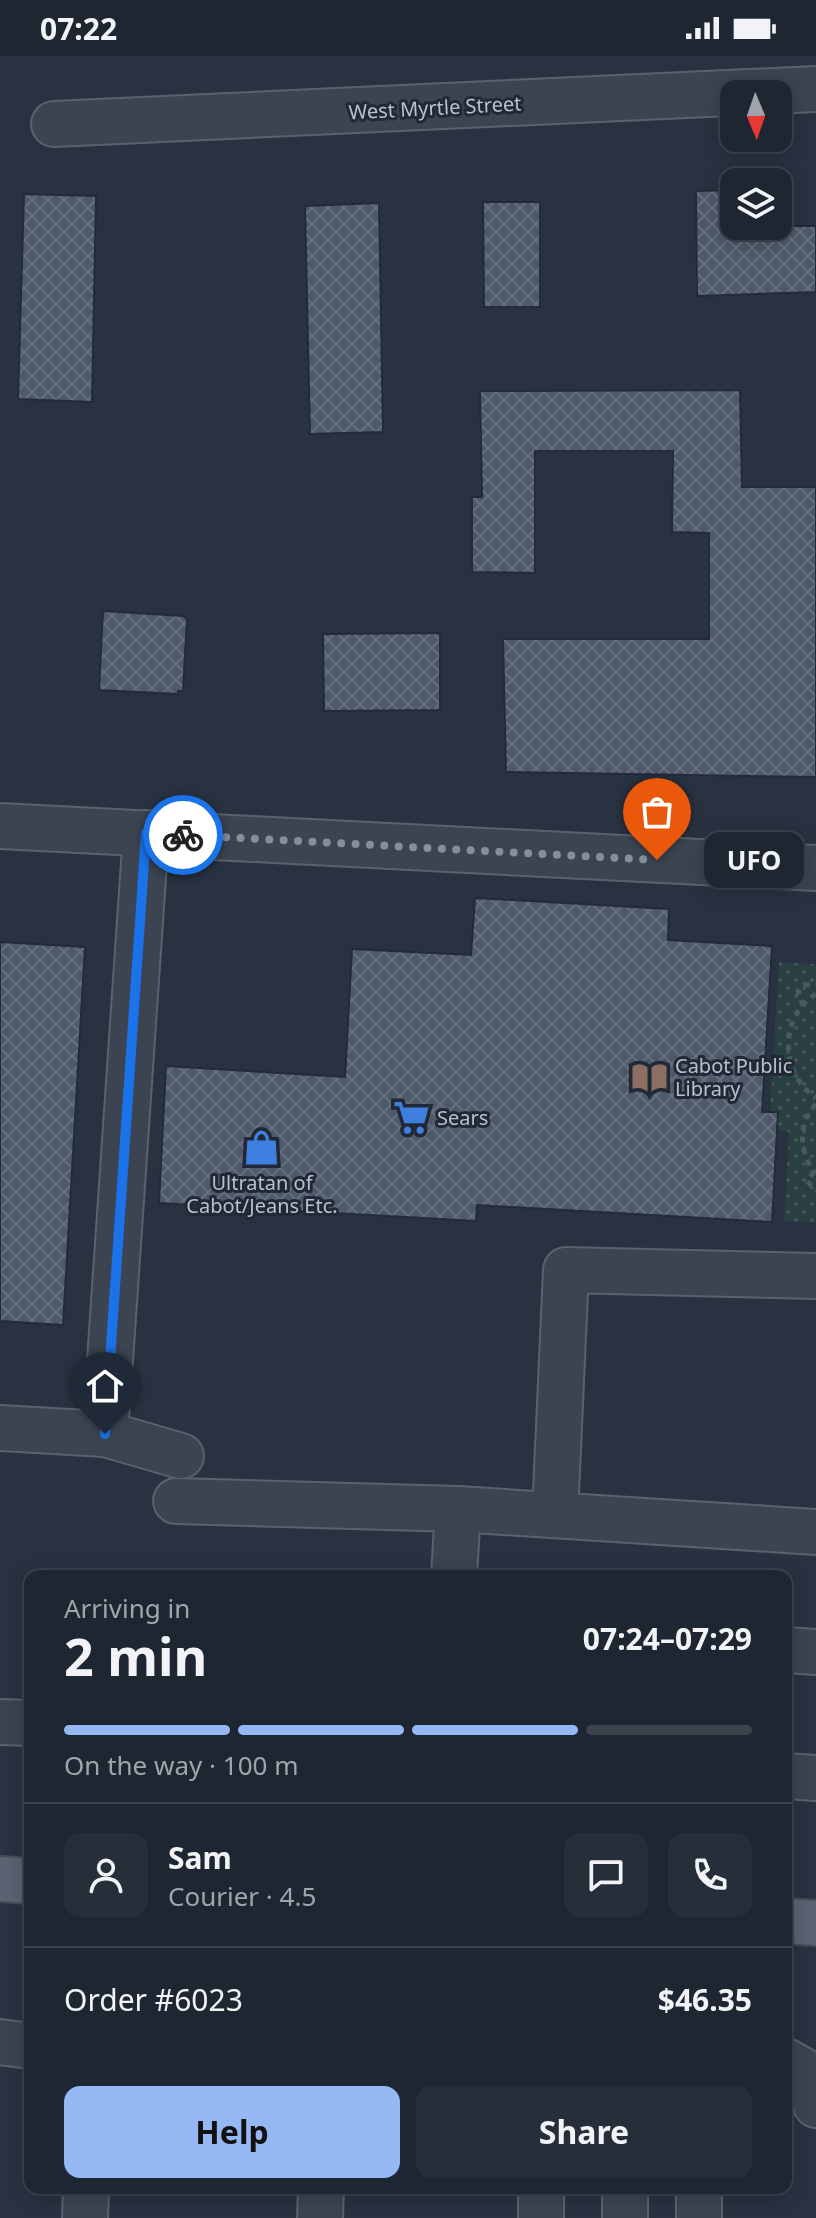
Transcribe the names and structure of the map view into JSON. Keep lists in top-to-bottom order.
{
  "streets": {
    "street": ["West Myrtle Street"]
  },
  "places": {
    "other": ["UFO"],
    "library": ["Cabot Public Library"],
    "supermarket": ["Sears"],
    "shop": ["Ultratan of Cabot/Jeans Etc."]
  },
  "north": "bottom",
  "page": {
    "status": "07:22",
    "bubble": "UFO",
    "heading": ["2 min", "Arriving in", "07:24–07:29"],
    "panel": [
      "Sam",
      "Courier · 4.5",
      "Order #6023",
      "$46.35"
    ],
    "bar": "On the way · 100 m",
    "buttons": ["Help", "Share"]
  }
}
